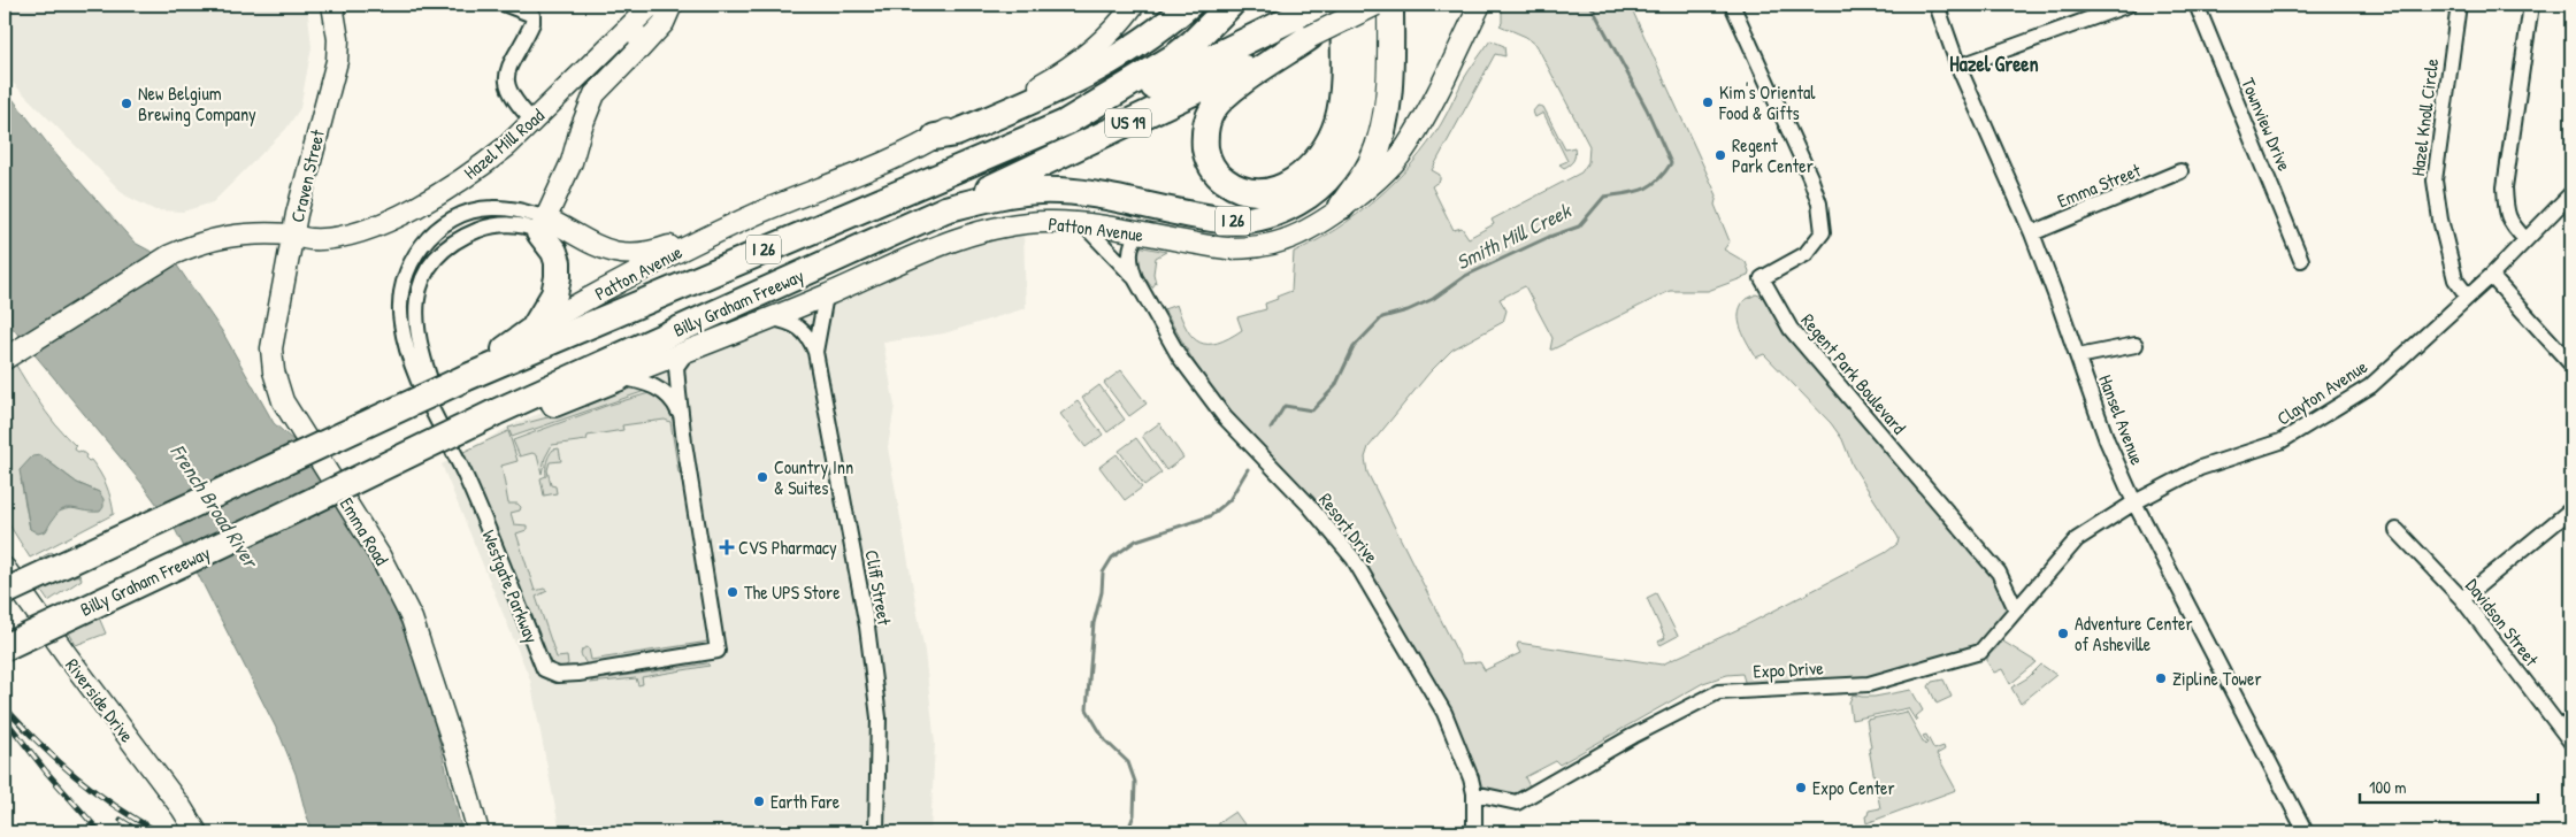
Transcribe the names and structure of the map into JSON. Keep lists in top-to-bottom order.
{
  "streets": {
    "highway": ["US 19", "I 26", "Billy Graham Freeway"],
    "street": [
      "Hazel Knoll Circle",
      "Townview Drive",
      "Hazel Mill Road",
      "Craven Street",
      "Emma Street",
      "Patton Avenue",
      "Regent Park Boulevard",
      "Clayton Avenue",
      "Hansel Avenue",
      "Resort Drive",
      "Emma Road",
      "Westgate Parkway",
      "Cliff Street",
      "Davidson Street",
      "Expo Drive",
      "Riverside Drive"
    ]
  },
  "crossings": [
    ["Hazel Knoll Circle", "Clayton Avenue"],
    ["US 19", "Billy Graham Freeway"],
    ["Hazel Mill Road", "Craven Street"],
    ["Hazel Mill Road", "Emma Road"],
    ["Craven Street", "Emma Road"],
    ["Emma Street", "Hansel Avenue"],
    ["Patton Avenue", "Resort Drive"],
    ["Patton Avenue", "Westgate Parkway"],
    ["Patton Avenue", "Cliff Street"],
    ["Regent Park Boulevard", "Expo Drive"],
    ["Clayton Avenue", "Hansel Avenue"],
    ["Clayton Avenue", "Expo Drive"],
    ["Resort Drive", "Expo Drive"]
  ],
  "districts": ["Hazel Green"],
  "water": ["Smith Mill Creek", "French Broad River"],
  "places": {
    "other": [
      "Kim's Oriental Food & Gifts",
      "New Belgium Brewing Company",
      "Regent Park Center",
      "Country Inn & Suites",
      "The UPS Store",
      "Adventure Center of Asheville",
      "Zipline Tower",
      "Expo Center",
      "Earth Fare"
    ],
    "health": ["CVS Pharmacy"]
  },
  "scale_bar": "100 m"
}
